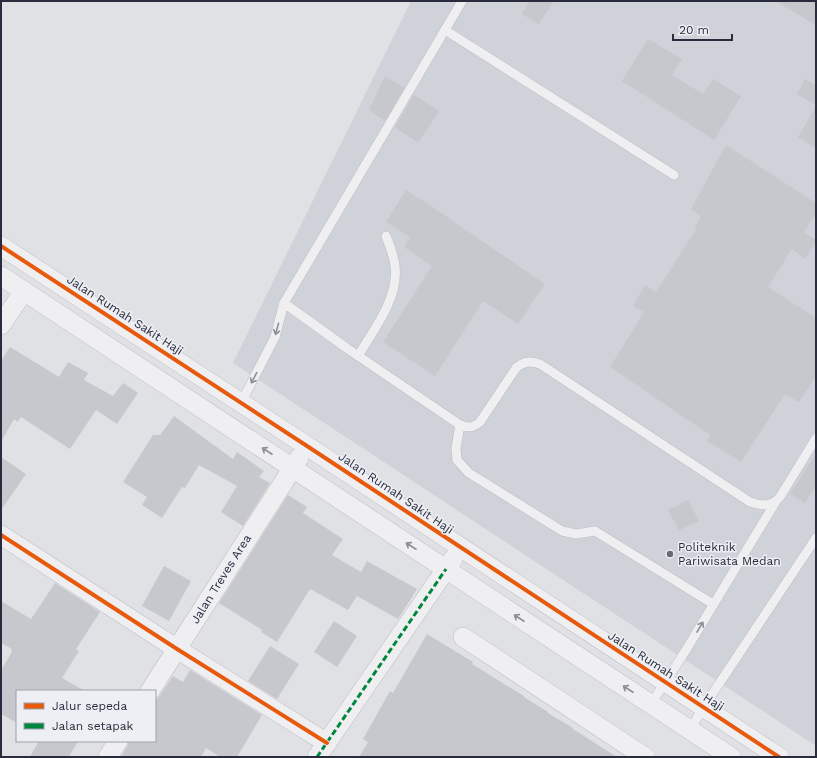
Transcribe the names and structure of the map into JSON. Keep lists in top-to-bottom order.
{
  "streets": {
    "street": ["Jalan Rumah Sakit Haji", "Jalan Treves Area"]
  },
  "crossings": [
    ["Jalan Rumah Sakit Haji", "Jalan Treves Area"]
  ],
  "places": ["Politeknik Pariwisata Medan"],
  "legend": ["Jalur sepeda", "Jalan setapak"],
  "scale_bar": "20 m"
}
